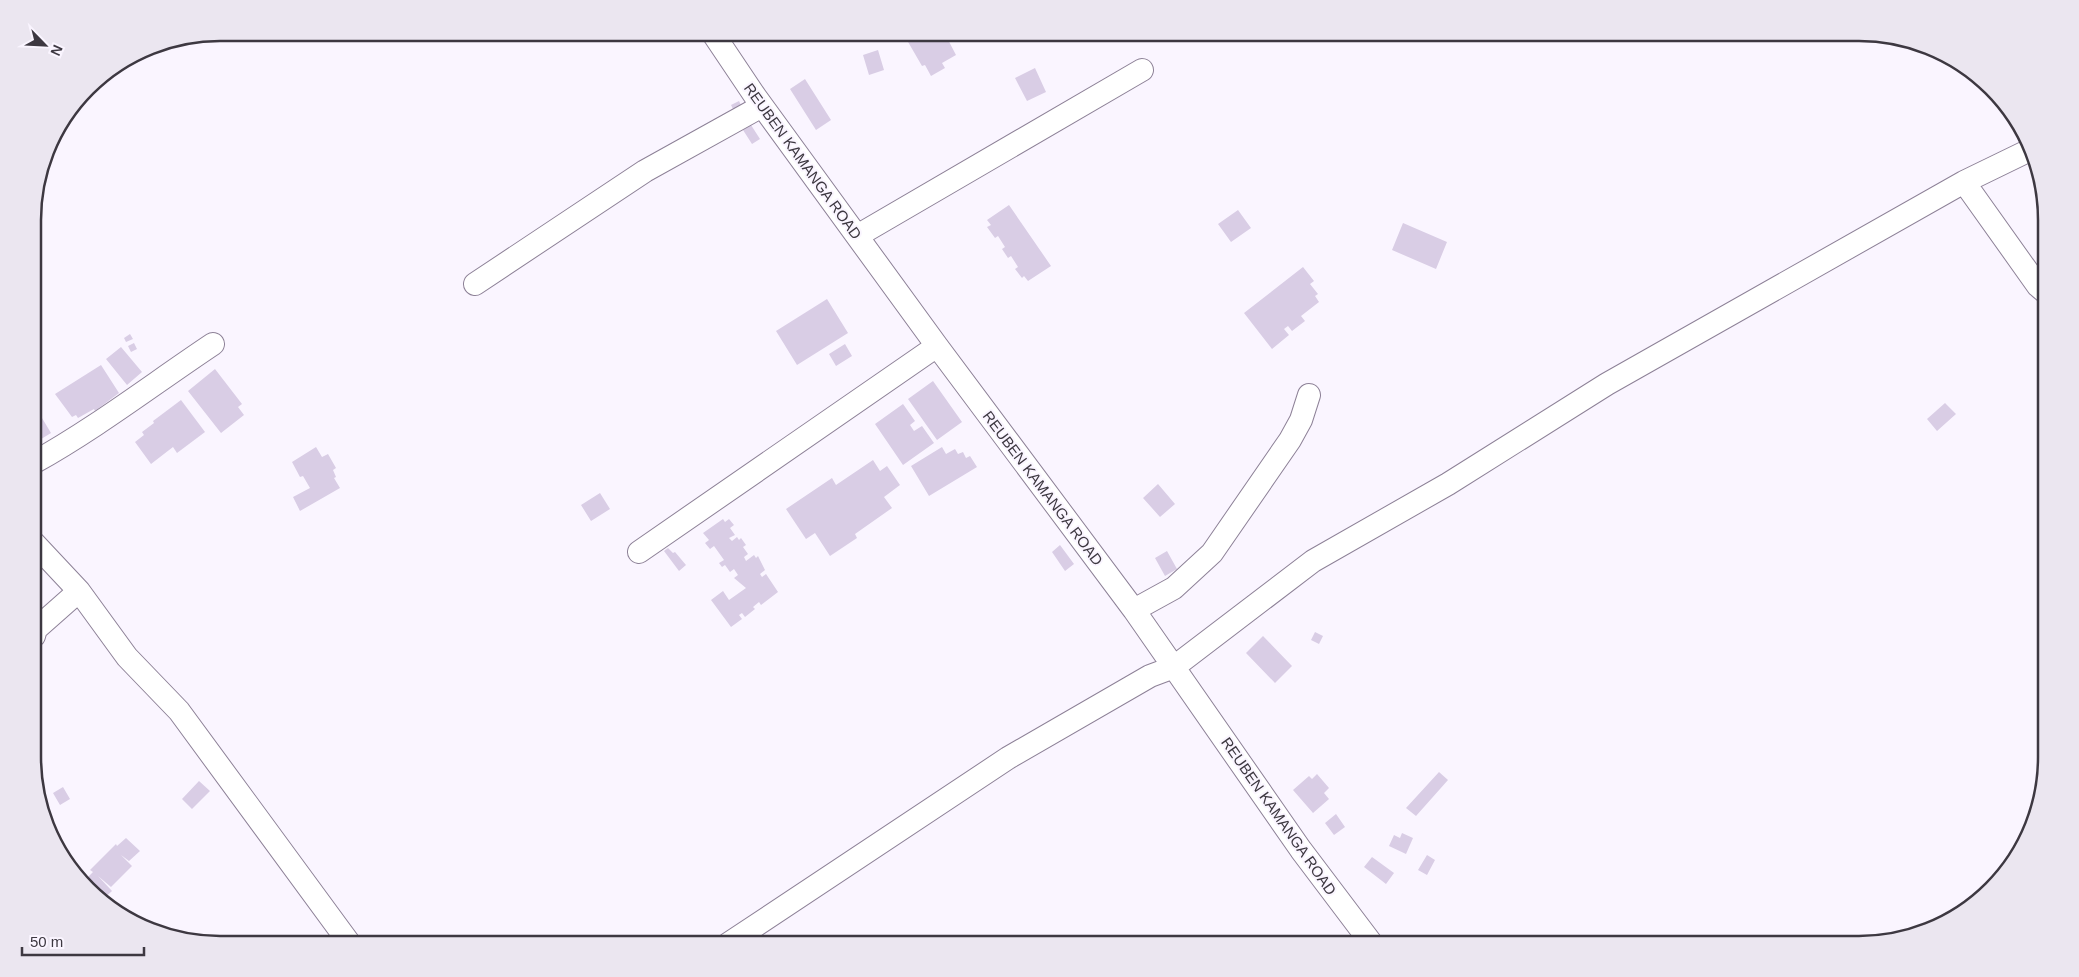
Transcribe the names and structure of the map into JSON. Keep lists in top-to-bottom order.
{
  "streets": {
    "street": ["REUBEN KAMANGA ROAD"]
  },
  "scale_bar": "50 m",
  "north": "bottom right"
}
